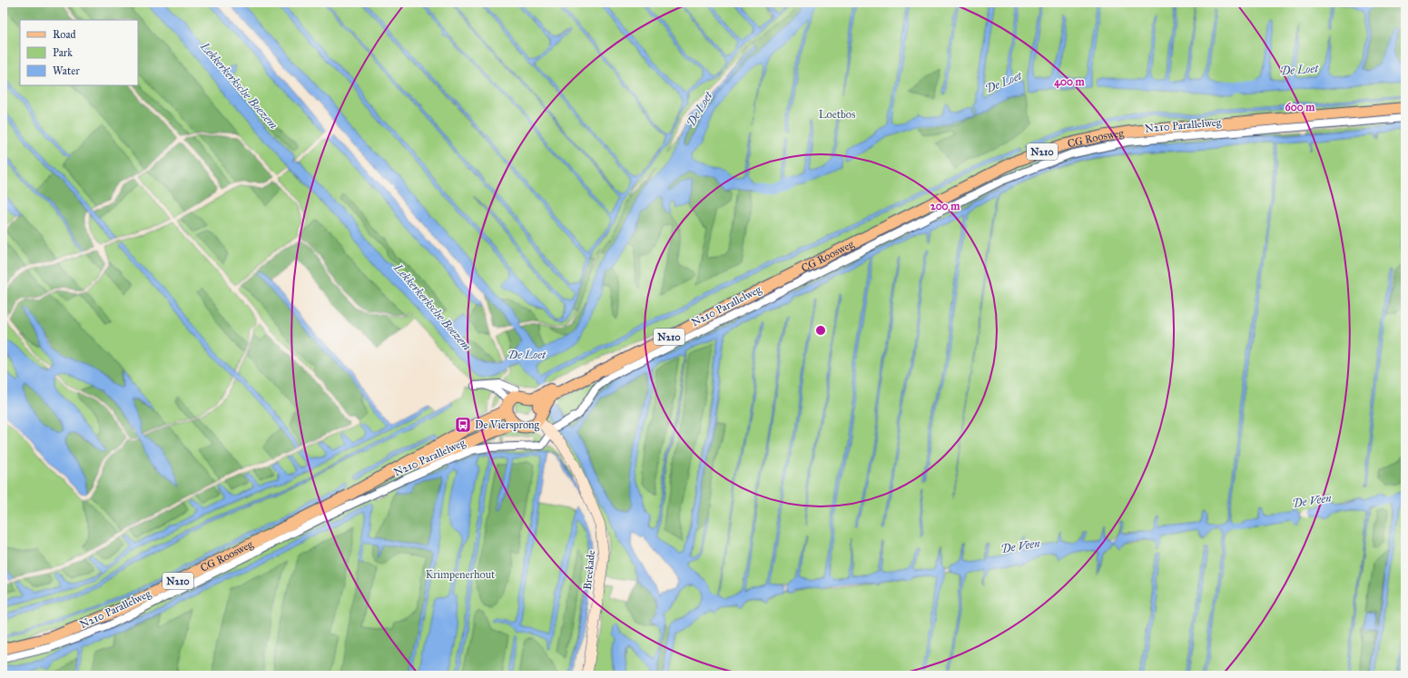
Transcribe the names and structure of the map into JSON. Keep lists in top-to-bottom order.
{
  "streets": {
    "main road": ["CG Roosweg", "N210", "Breekade"],
    "street": ["N210 Parallelweg"]
  },
  "crossings": [
    ["N210 Parallelweg", "CG Roosweg"],
    ["N210 Parallelweg", "Breekade"],
    ["CG Roosweg", "N210"],
    ["CG Roosweg", "Breekade"],
    ["N210", "Breekade"]
  ],
  "water": ["De Loet", "Lekkerkerksche Boezem", "De Veen"],
  "parks": ["Loetbos", "Krimpenerhout"],
  "places": {
    "bus stop": ["De Viersprong"]
  },
  "legend": ["Road", "Park", "Water"],
  "rings": ["400 m", "600 m", "200 m"]
}
